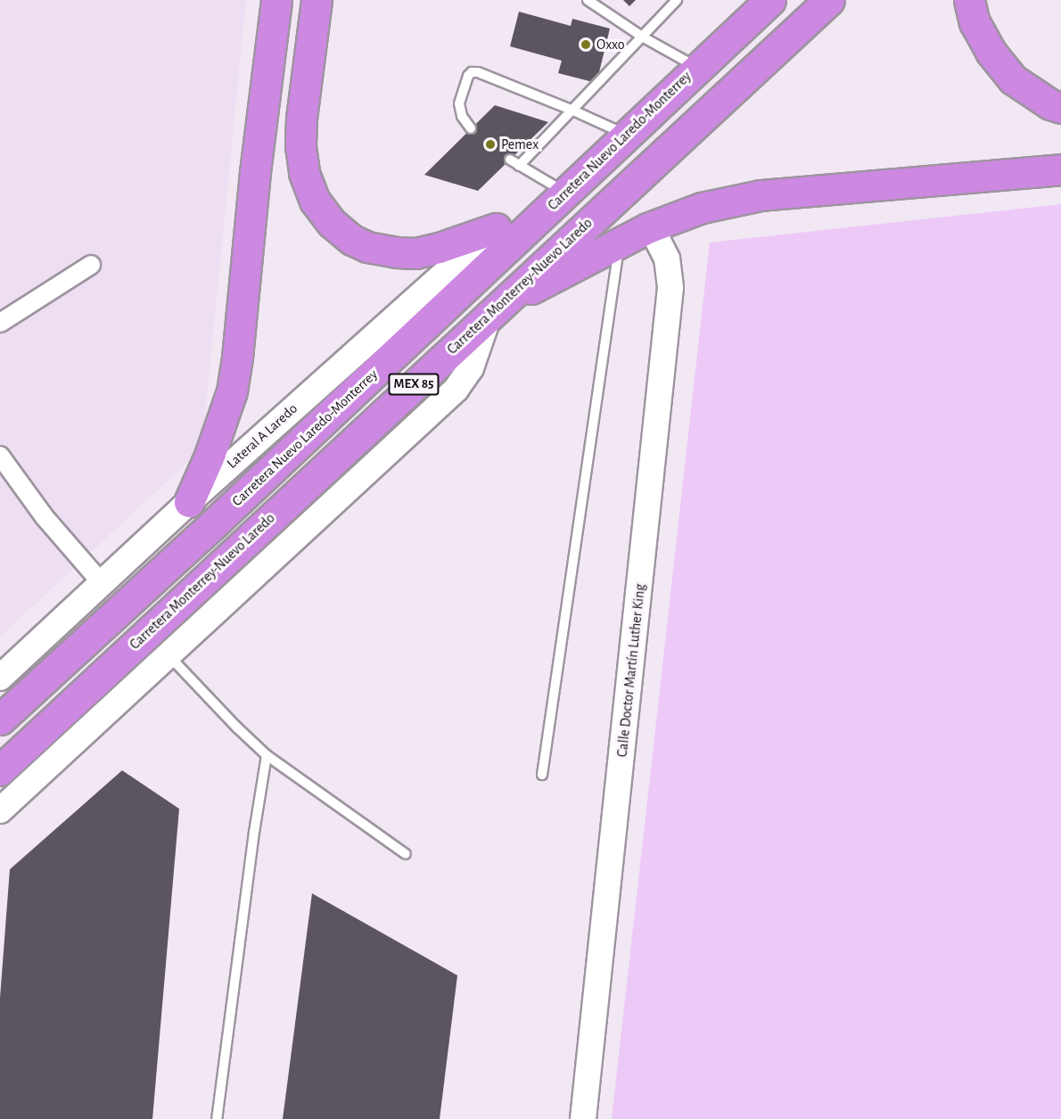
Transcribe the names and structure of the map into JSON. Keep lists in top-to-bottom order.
{
  "streets": {
    "highway": ["Carretera Nuevo Laredo-Monterrey", "Carretera Monterrey-Nuevo Laredo", "MEX 85"],
    "street": ["Lateral A Laredo", "Calle Doctor Martín Luther King"]
  },
  "crossings": [
    ["Carretera Nuevo Laredo-Monterrey", "Lateral A Laredo"]
  ],
  "places": ["Oxxo", "Pemex"]
}
